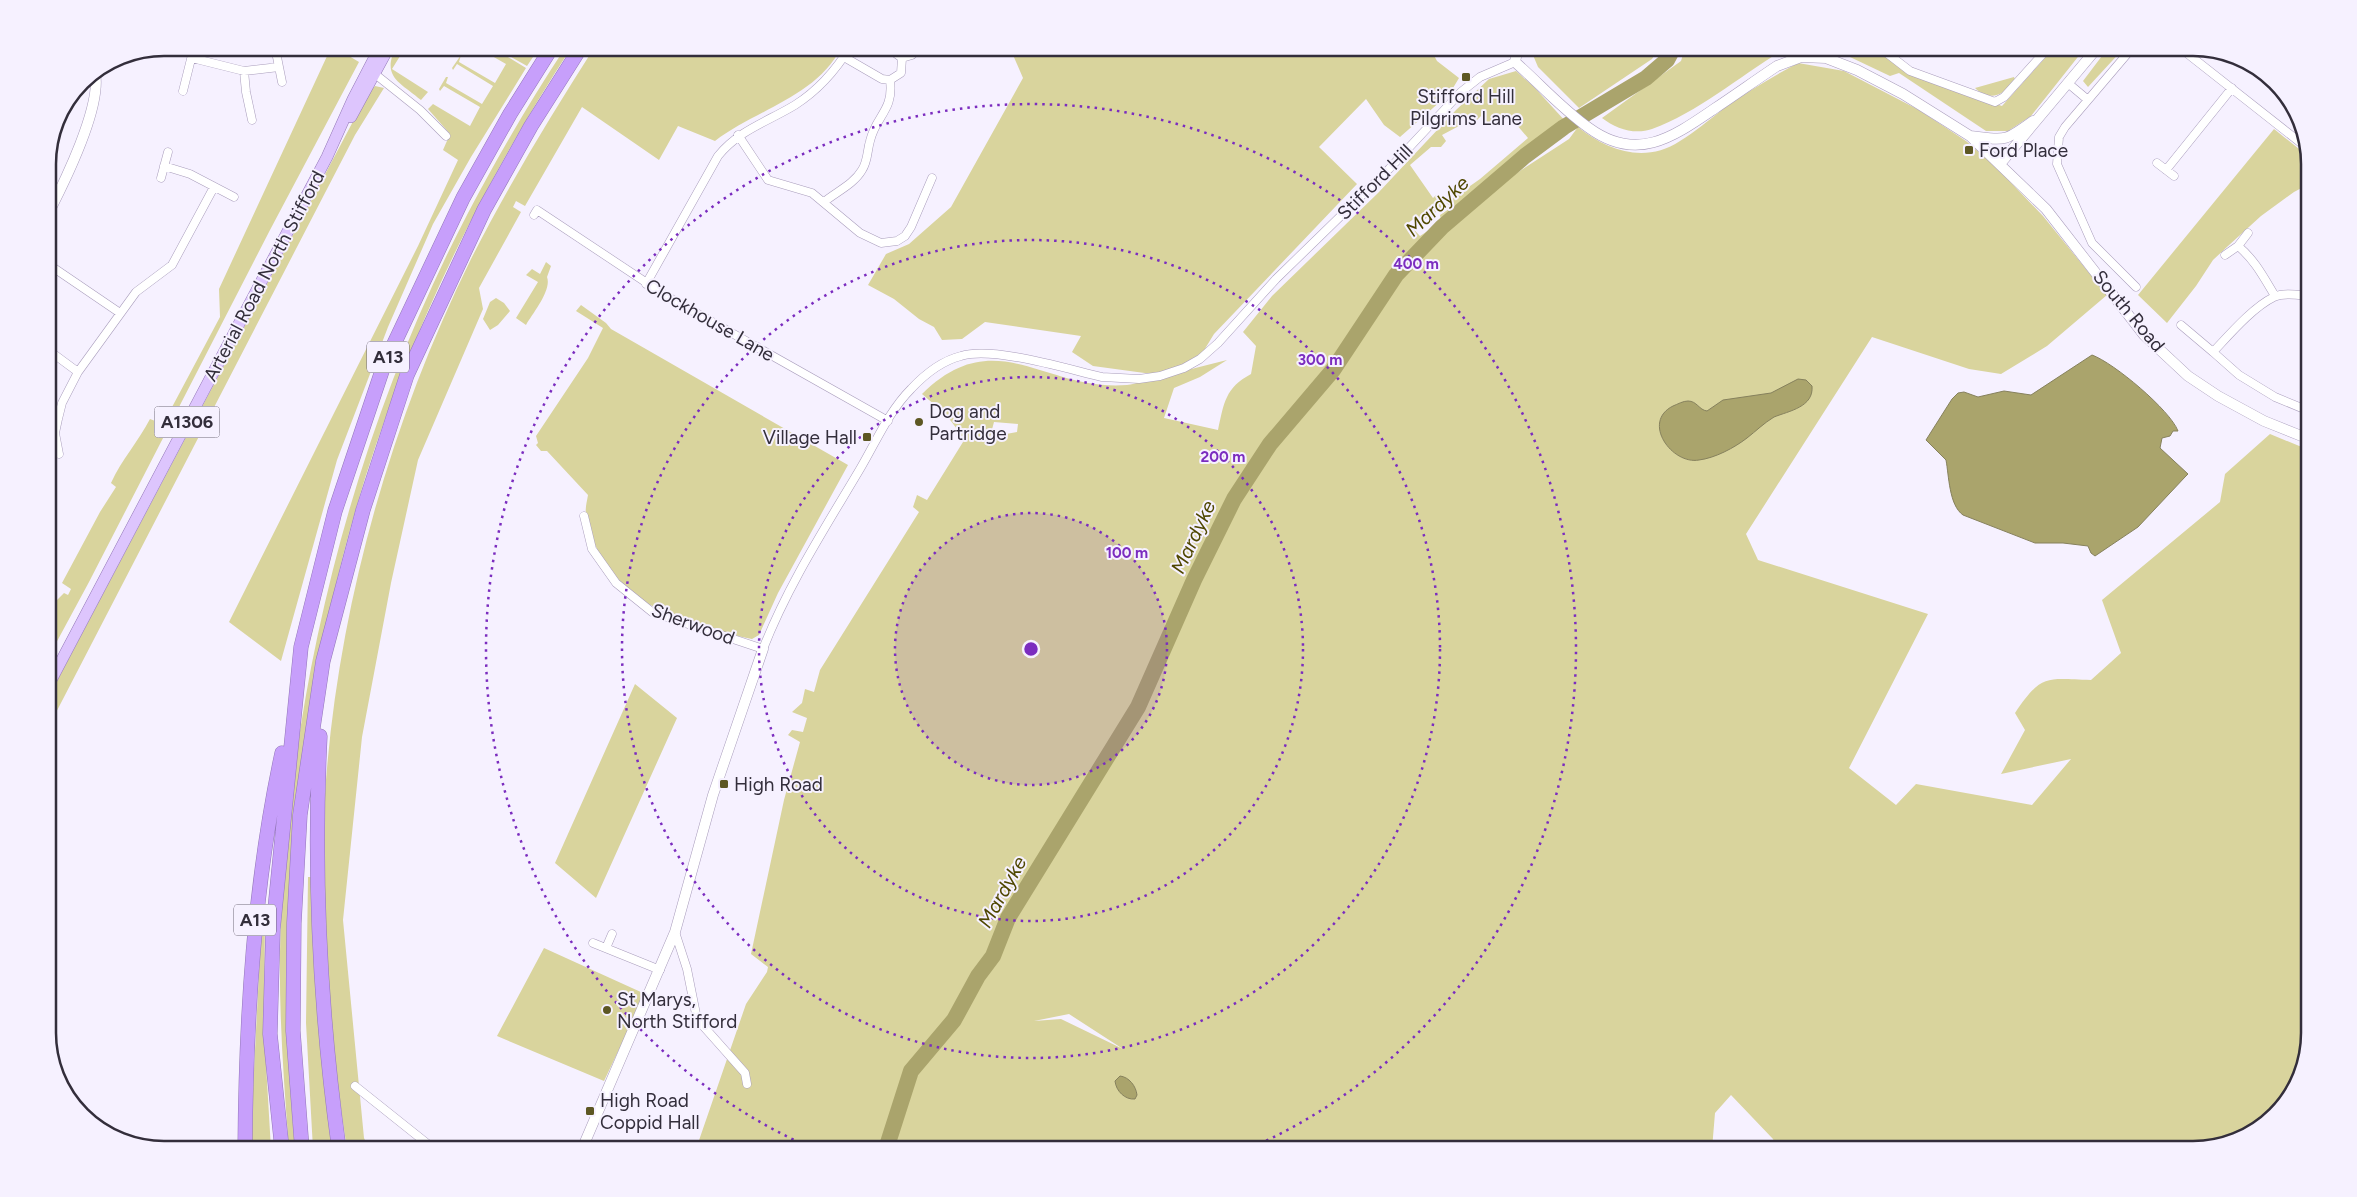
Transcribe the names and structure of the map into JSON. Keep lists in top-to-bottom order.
{
  "streets": {
    "highway": ["A13"],
    "main road": ["Arterial Road North Stifford", "South Road", "A1306"],
    "street": ["Stifford Hill", "Clockhouse Lane", "Sherwood"]
  },
  "crossings": [
    ["Stifford Hill", "Clockhouse Lane"]
  ],
  "water": ["Mardyke"],
  "places": {
    "transit": [
      "Stifford Hill Pilgrims Lane",
      "Ford Place",
      "Village Hall",
      "High Road",
      "High Road Coppid Hall"
    ],
    "other": ["Dog and Partridge", "St Marys, North Stifford"]
  },
  "rings": [
    "400 m",
    "300 m",
    "200 m",
    "100 m"
  ]
}
